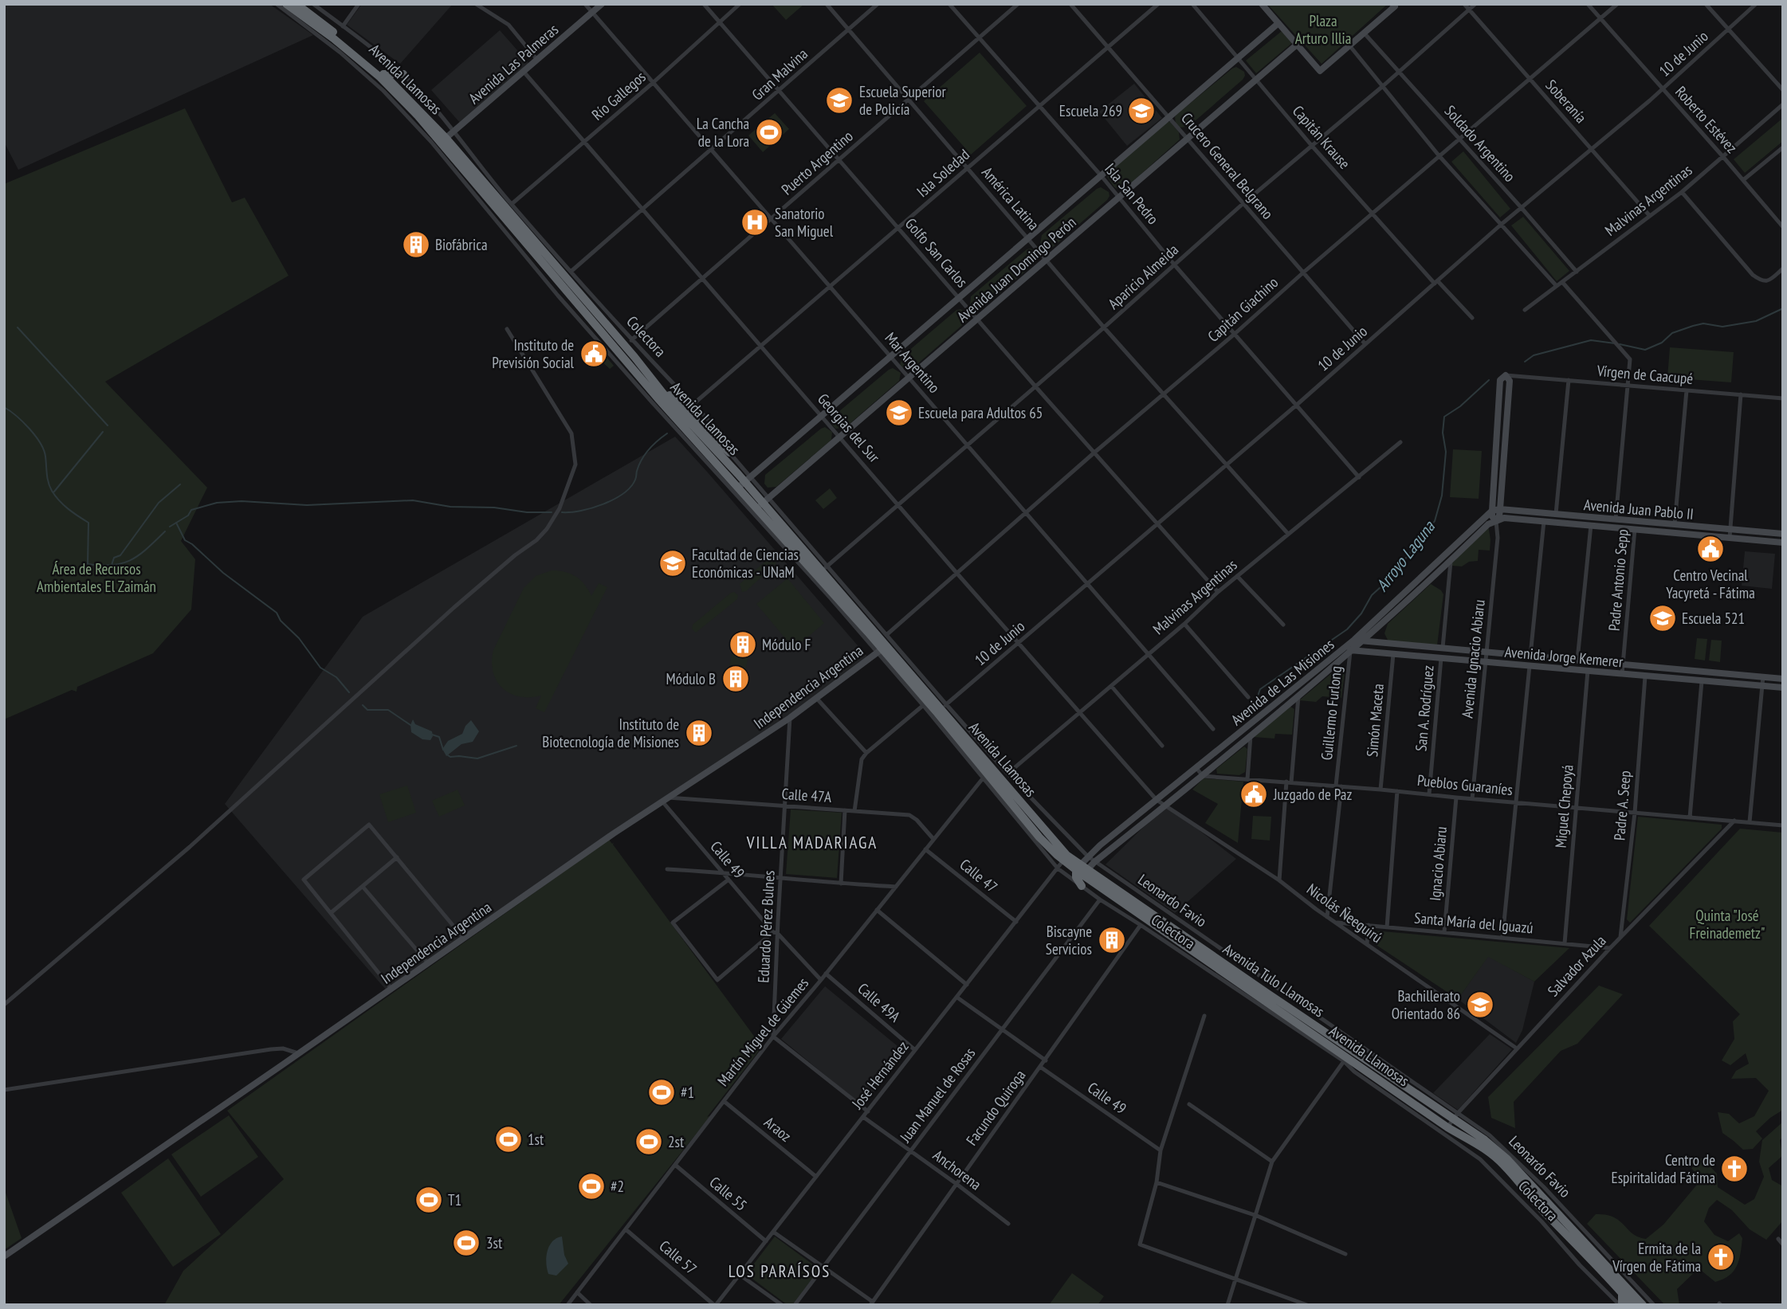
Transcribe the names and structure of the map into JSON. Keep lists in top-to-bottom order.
{
  "streets": {
    "highway": ["Avenida Llamosas", "Avenida Tulo Llamosas"],
    "main road": [
      "Avenida Las Palmeras",
      "Avenida Juan Domingo Perón",
      "Avenida Juan Pablo II",
      "Avenida Jorge Kemerer",
      "Avenida Ignacio Abiaru",
      "Avenida de Las Misiones",
      "Independencia Argentina"
    ],
    "street": [
      "10 de Junio",
      "Gran Malvina",
      "Río Gallegos",
      "Soberanía",
      "Roberto Estévez",
      "Capitán Krause",
      "Soldado Argentino",
      "Puerto Argentino",
      "Crucero General Belgrano",
      "Isla Soledad",
      "Isla San Pedro",
      "América Latina",
      "Malvinas Argentinas",
      "Golfo San Carlos",
      "Aparicio Almeida",
      "Capitán Giachino",
      "Colectora",
      "Mar Argentino",
      "Vírgen de Caacupé",
      "Georgias del Sur",
      "Padre Antonio Sepp",
      "San A. Rodríguez",
      "Guillermo Furlong",
      "Simón Maceta",
      "Pueblos Guaraníes",
      "Calle 47A",
      "Padre A. Seep",
      "Miguel Chepoyá",
      "Calle 49",
      "Ignacio Abiaru",
      "Calle 47",
      "Leonardo Favio",
      "Nicolás Ñeeguirú",
      "Santa María del Iguazú",
      "Eduardo Pérez Bulnes",
      "Salvador Azula",
      "Calle 49A",
      "Martín Miguel de Güemes",
      "José Hernández",
      "Juan Manuel de Rosas",
      "Facundo Quiroga",
      "Araoz",
      "Anchorena",
      "Calle 55",
      "Calle 57"
    ]
  },
  "crossings": [
    ["10 de Junio", "Avenida Llamosas"],
    ["10 de Junio", "Soberanía"],
    ["10 de Junio", "Roberto Estévez"],
    ["10 de Junio", "Capitán Krause"],
    ["10 de Junio", "Soldado Argentino"],
    ["10 de Junio", "Crucero General Belgrano"],
    ["10 de Junio", "Isla San Pedro"],
    ["10 de Junio", "América Latina"],
    ["10 de Junio", "Golfo San Carlos"],
    ["10 de Junio", "Mar Argentino"],
    ["10 de Junio", "Georgias del Sur"],
    ["10 de Junio", "Leonardo Favio"],
    ["Avenida Las Palmeras", "Avenida Llamosas"],
    ["Avenida Las Palmeras", "Colectora"],
    ["Avenida Las Palmeras", "Mar Argentino"],
    ["Avenida Las Palmeras", "Georgias del Sur"],
    ["Gran Malvina", "América Latina"],
    ["Gran Malvina", "Golfo San Carlos"],
    ["Gran Malvina", "Colectora"],
    ["Gran Malvina", "Mar Argentino"],
    ["Gran Malvina", "Georgias del Sur"],
    ["Avenida Llamosas", "Avenida Juan Domingo Perón"],
    ["Avenida Llamosas", "Colectora"],
    ["Avenida Llamosas", "Avenida de Las Misiones"],
    ["Avenida Llamosas", "Independencia Argentina"],
    ["Avenida Llamosas", "Leonardo Favio"],
    ["Avenida Llamosas", "Avenida Tulo Llamosas"],
    ["Avenida Llamosas", "José Hernández"],
    ["Río Gallegos", "Golfo San Carlos"],
    ["Río Gallegos", "Colectora"],
    ["Río Gallegos", "Mar Argentino"],
    ["Río Gallegos", "Georgias del Sur"],
    ["Soberanía", "Malvinas Argentinas"],
    ["Soberanía", "Aparicio Almeida"],
    ["Soberanía", "Capitán Giachino"],
    ["Roberto Estévez", "Malvinas Argentinas"],
    ["Roberto Estévez", "Capitán Giachino"],
    ["Capitán Krause", "Avenida Juan Domingo Perón"],
    ["Capitán Krause", "Aparicio Almeida"],
    ["Capitán Krause", "Capitán Giachino"],
    ["Soldado Argentino", "Malvinas Argentinas"],
    ["Soldado Argentino", "Aparicio Almeida"],
    ["Soldado Argentino", "Capitán Giachino"],
    ["Puerto Argentino", "Isla San Pedro"],
    ["Puerto Argentino", "América Latina"],
    ["Puerto Argentino", "Golfo San Carlos"],
    ["Puerto Argentino", "Colectora"],
    ["Puerto Argentino", "Mar Argentino"],
    ["Puerto Argentino", "Georgias del Sur"],
    ["Crucero General Belgrano", "Isla Soledad"],
    ["Crucero General Belgrano", "Avenida Juan Domingo Perón"],
    ["Crucero General Belgrano", "Aparicio Almeida"],
    ["Crucero General Belgrano", "Capitán Giachino"],
    ["Isla Soledad", "Isla San Pedro"],
    ["Isla Soledad", "América Latina"],
    ["Isla Soledad", "Golfo San Carlos"],
    ["Isla Soledad", "Colectora"],
    ["Isla Soledad", "Mar Argentino"],
    ["Isla Soledad", "Georgias del Sur"],
    ["Isla San Pedro", "Malvinas Argentinas"],
    ["Isla San Pedro", "Avenida Juan Domingo Perón"],
    ["Isla San Pedro", "Aparicio Almeida"],
    ["Isla San Pedro", "Capitán Giachino"],
    ["América Latina", "Malvinas Argentinas"],
    ["América Latina", "Avenida Juan Domingo Perón"],
    ["América Latina", "Aparicio Almeida"],
    ["América Latina", "Capitán Giachino"],
    ["Malvinas Argentinas", "Golfo San Carlos"],
    ["Malvinas Argentinas", "Mar Argentino"],
    ["Malvinas Argentinas", "Georgias del Sur"],
    ["Malvinas Argentinas", "Leonardo Favio"],
    ["Golfo San Carlos", "Avenida Juan Domingo Perón"],
    ["Golfo San Carlos", "Aparicio Almeida"],
    ["Golfo San Carlos", "Capitán Giachino"],
    ["Avenida Juan Domingo Perón", "Colectora"],
    ["Avenida Juan Domingo Perón", "Mar Argentino"],
    ["Avenida Juan Domingo Perón", "Georgias del Sur"],
    ["Aparicio Almeida", "Colectora"],
    ["Aparicio Almeida", "Mar Argentino"],
    ["Aparicio Almeida", "Georgias del Sur"],
    ["Capitán Giachino", "Mar Argentino"],
    ["Capitán Giachino", "Georgias del Sur"],
    ["Capitán Giachino", "Leonardo Favio"],
    ["Colectora", "Independencia Argentina"],
    ["Colectora", "Leonardo Favio"],
    ["Colectora", "Salvador Azula"],
    ["Colectora", "Avenida Tulo Llamosas"],
    ["Colectora", "Martín Miguel de Güemes"],
    ["Colectora", "José Hernández"],
    ["Colectora", "Juan Manuel de Rosas"],
    ["Colectora", "Facundo Quiroga"],
    ["Vírgen de Caacupé", "Avenida Ignacio Abiaru"],
    ["Georgias del Sur", "Avenida de Las Misiones"],
    ["Georgias del Sur", "Nicolás Ñeeguirú"],
    ["Avenida Juan Pablo II", "Padre Antonio Sepp"],
    ["Avenida Juan Pablo II", "Avenida Ignacio Abiaru"],
    ["Avenida Juan Pablo II", "Avenida de Las Misiones"],
    ["Padre Antonio Sepp", "Avenida Jorge Kemerer"],
    ["Avenida Jorge Kemerer", "Avenida Ignacio Abiaru"],
    ["Avenida Jorge Kemerer", "Avenida de Las Misiones"],
    ["Avenida Jorge Kemerer", "San A. Rodríguez"],
    ["Avenida Jorge Kemerer", "Guillermo Furlong"],
    ["Avenida Jorge Kemerer", "Simón Maceta"],
    ["Avenida Jorge Kemerer", "Padre A. Seep"],
    ["Avenida Jorge Kemerer", "Miguel Chepoyá"],
    ["Avenida Ignacio Abiaru", "Avenida de Las Misiones"],
    ["Avenida Ignacio Abiaru", "Pueblos Guaraníes"],
    ["Avenida de Las Misiones", "San A. Rodríguez"],
    ["Avenida de Las Misiones", "Guillermo Furlong"],
    ["Avenida de Las Misiones", "Pueblos Guaraníes"],
    ["Avenida de Las Misiones", "Leonardo Favio"],
    ["Avenida de Las Misiones", "Nicolás Ñeeguirú"],
    ["Avenida de Las Misiones", "Avenida Tulo Llamosas"],
    ["Independencia Argentina", "Calle 47A"],
    ["Independencia Argentina", "Calle 49"],
    ["Independencia Argentina", "Eduardo Pérez Bulnes"],
    ["San A. Rodríguez", "Pueblos Guaraníes"],
    ["Guillermo Furlong", "Pueblos Guaraníes"],
    ["Guillermo Furlong", "Nicolás Ñeeguirú"],
    ["Simón Maceta", "Pueblos Guaraníes"],
    ["Pueblos Guaraníes", "Padre A. Seep"],
    ["Pueblos Guaraníes", "Miguel Chepoyá"],
    ["Pueblos Guaraníes", "Ignacio Abiaru"],
    ["Pueblos Guaraníes", "Salvador Azula"],
    ["Calle 47A", "Calle 49"],
    ["Calle 47A", "Eduardo Pérez Bulnes"],
    ["Calle 47A", "Martín Miguel de Güemes"],
    ["Padre A. Seep", "Salvador Azula"],
    ["Miguel Chepoyá", "Santa María del Iguazú"],
    ["Calle 49", "Eduardo Pérez Bulnes"],
    ["Calle 49", "Martín Miguel de Güemes"],
    ["Calle 49", "Facundo Quiroga"],
    ["Ignacio Abiaru", "Santa María del Iguazú"],
    ["Calle 47", "Martín Miguel de Güemes"],
    ["Calle 47", "José Hernández"],
    ["Leonardo Favio", "Salvador Azula"],
    ["Leonardo Favio", "Avenida Tulo Llamosas"],
    ["Nicolás Ñeeguirú", "Santa María del Iguazú"],
    ["Nicolás Ñeeguirú", "Salvador Azula"],
    ["Santa María del Iguazú", "Salvador Azula"],
    ["Eduardo Pérez Bulnes", "Martín Miguel de Güemes"],
    ["Salvador Azula", "Avenida Tulo Llamosas"],
    ["Calle 49A", "Martín Miguel de Güemes"],
    ["Calle 49A", "José Hernández"],
    ["Martín Miguel de Güemes", "Araoz"],
    ["Martín Miguel de Güemes", "Calle 55"],
    ["Martín Miguel de Güemes", "Calle 57"],
    ["José Hernández", "Araoz"],
    ["José Hernández", "Anchorena"],
    ["José Hernández", "Calle 55"],
    ["José Hernández", "Calle 57"],
    ["Juan Manuel de Rosas", "Anchorena"],
    ["Facundo Quiroga", "Anchorena"]
  ],
  "districts": ["VILLA MADARIAGA", "LOS PARAÍSOS"],
  "water": ["Arroyo Laguna"],
  "parks": ["Plaza Arturo Illia", "Área de Recursos Ambientales El Zaimán", "Quinta \"José Freinademetz\""],
  "places": {
    "school or university": [
      "Escuela Superior de Policía",
      "Escuela 269",
      "Escuela para Adultos 65",
      "Facultad de Ciencias Económicas - UNaM",
      "Escuela 521",
      "Bachillerato Orientado 86"
    ],
    "sports": [
      "La Cancha de la Lora",
      "#1",
      "1st",
      "2st",
      "#2",
      "T1",
      "3st"
    ],
    "hospital": ["Sanatorio San Miguel"],
    "building": [
      "Biofábrica",
      "Módulo F",
      "Módulo B",
      "Instituto de Biotecnología de Misiones",
      "Biscayne Servicios"
    ],
    "public building": ["Instituto de Previsión Social", "Centro Vecinal Yacyretá - Fátima", "Juzgado de Paz"],
    "church": ["Centro de Espiritalidad Fátima", "Ermita de la Vírgen de Fátima"]
  }
}
